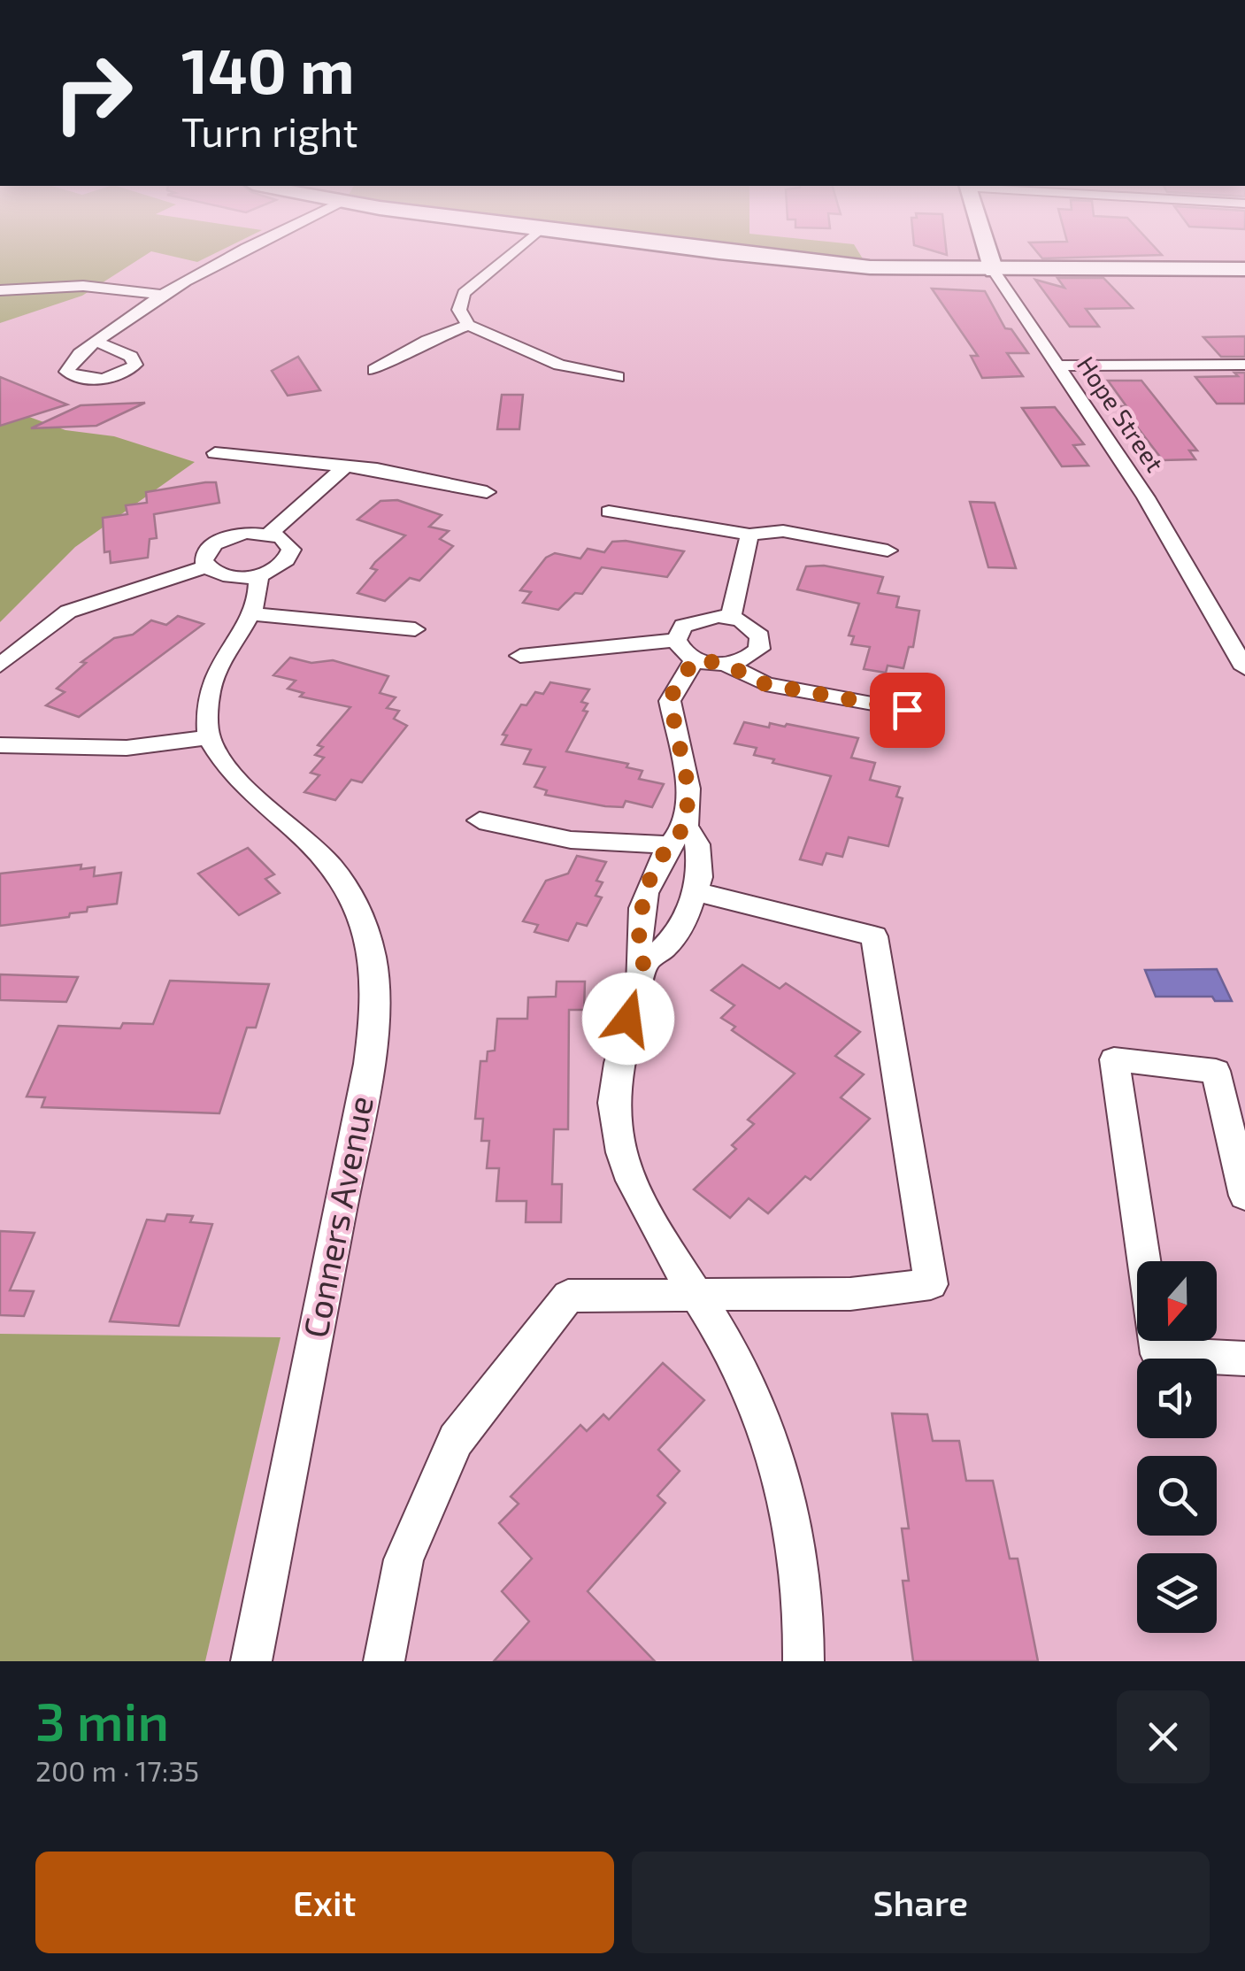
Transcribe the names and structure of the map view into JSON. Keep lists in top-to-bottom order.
{
  "streets": {
    "main road": ["Hope Street"],
    "street": ["Conners Avenue"]
  },
  "north": "bottom",
  "page": {
    "turn": ["140 m", "Turn right"],
    "heading": ["3 min", "200 m · 17:35"],
    "buttons": ["Exit", "Share"]
  }
}
